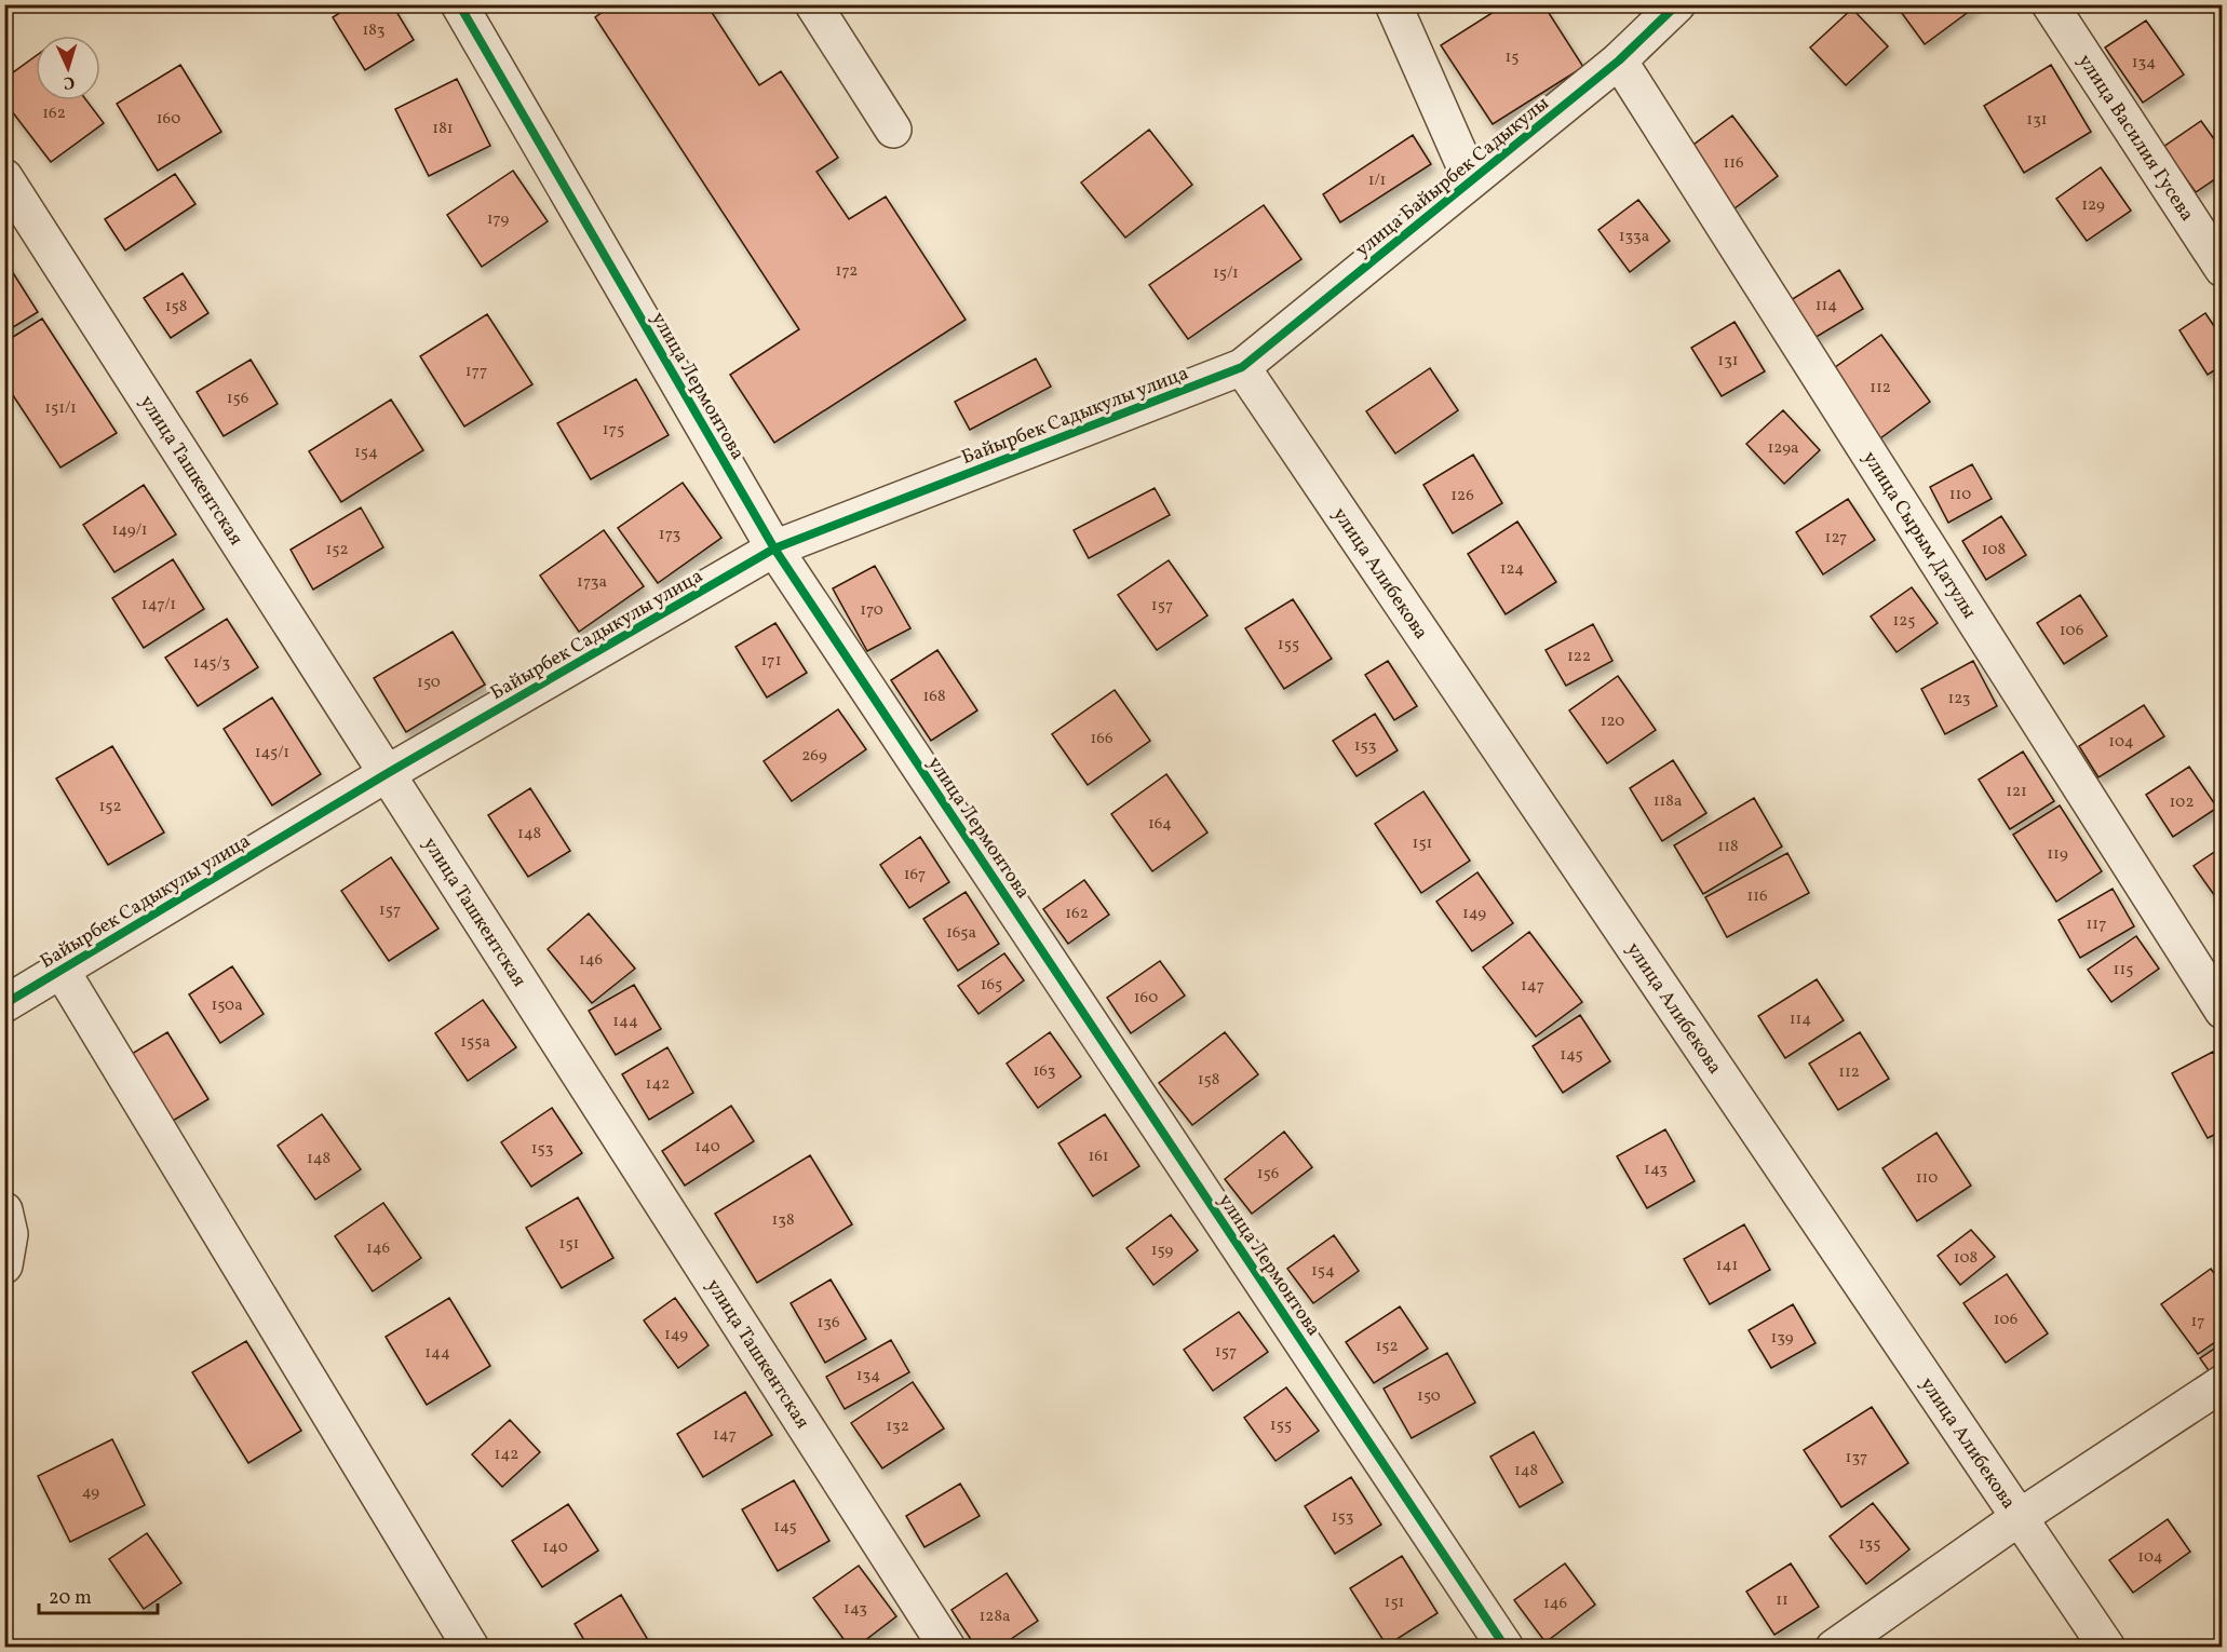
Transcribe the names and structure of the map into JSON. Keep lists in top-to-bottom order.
{
  "streets": {
    "street": [
      "улица Василия Гусева",
      "улица Байырбек Садыкулы",
      "улица Лермонтова",
      "Байырбек Садыкулы улица",
      "улица Ташкентская",
      "улица Сырым Датулы",
      "улица Алибекова"
    ]
  },
  "crossings": [
    ["улица Байырбек Садыкулы", "Байырбек Садыкулы улица"],
    ["улица Байырбек Садыкулы", "улица Сырым Датулы"],
    ["улица Байырбек Садыкулы", "улица Алибекова"],
    ["улица Лермонтова", "Байырбек Садыкулы улица"],
    ["Байырбек Садыкулы улица", "улица Ташкентская"],
    ["Байырбек Садыкулы улица", "улица Алибекова"]
  ],
  "house_numbers": [
    "183",
    "15",
    "134",
    "162",
    "160",
    "131",
    "181",
    "116",
    "1/1",
    "129",
    "179",
    "133а",
    "172",
    "15/1",
    "114",
    "158",
    "131",
    "177",
    "112",
    "156",
    "151/1",
    "175",
    "129а",
    "154",
    "110",
    "126",
    "149/1",
    "173",
    "127",
    "152",
    "108",
    "124",
    "173а",
    "147/1",
    "157",
    "170",
    "125",
    "106",
    "155",
    "122",
    "171",
    "145/3",
    "150",
    "168",
    "123",
    "120",
    "166",
    "104",
    "153",
    "145/1",
    "269",
    "121",
    "118а",
    "102",
    "152",
    "164",
    "148",
    "151",
    "118",
    "119",
    "167",
    "116",
    "157",
    "162",
    "149",
    "117",
    "165а",
    "146",
    "115",
    "165",
    "147",
    "160",
    "150а",
    "114",
    "144",
    "155а",
    "145",
    "163",
    "112",
    "158",
    "142",
    "140",
    "153",
    "161",
    "148",
    "143",
    "156",
    "110",
    "138",
    "151",
    "146",
    "159",
    "108",
    "141",
    "154",
    "106",
    "17",
    "136",
    "149",
    "139",
    "152",
    "157",
    "144",
    "134",
    "150",
    "155",
    "132",
    "147",
    "142",
    "137",
    "148",
    "49",
    "153",
    "145",
    "135",
    "140",
    "104",
    "11",
    "151",
    "146",
    "143",
    "128а"
  ],
  "scale_bar": "20 m",
  "north": "bottom"
}
